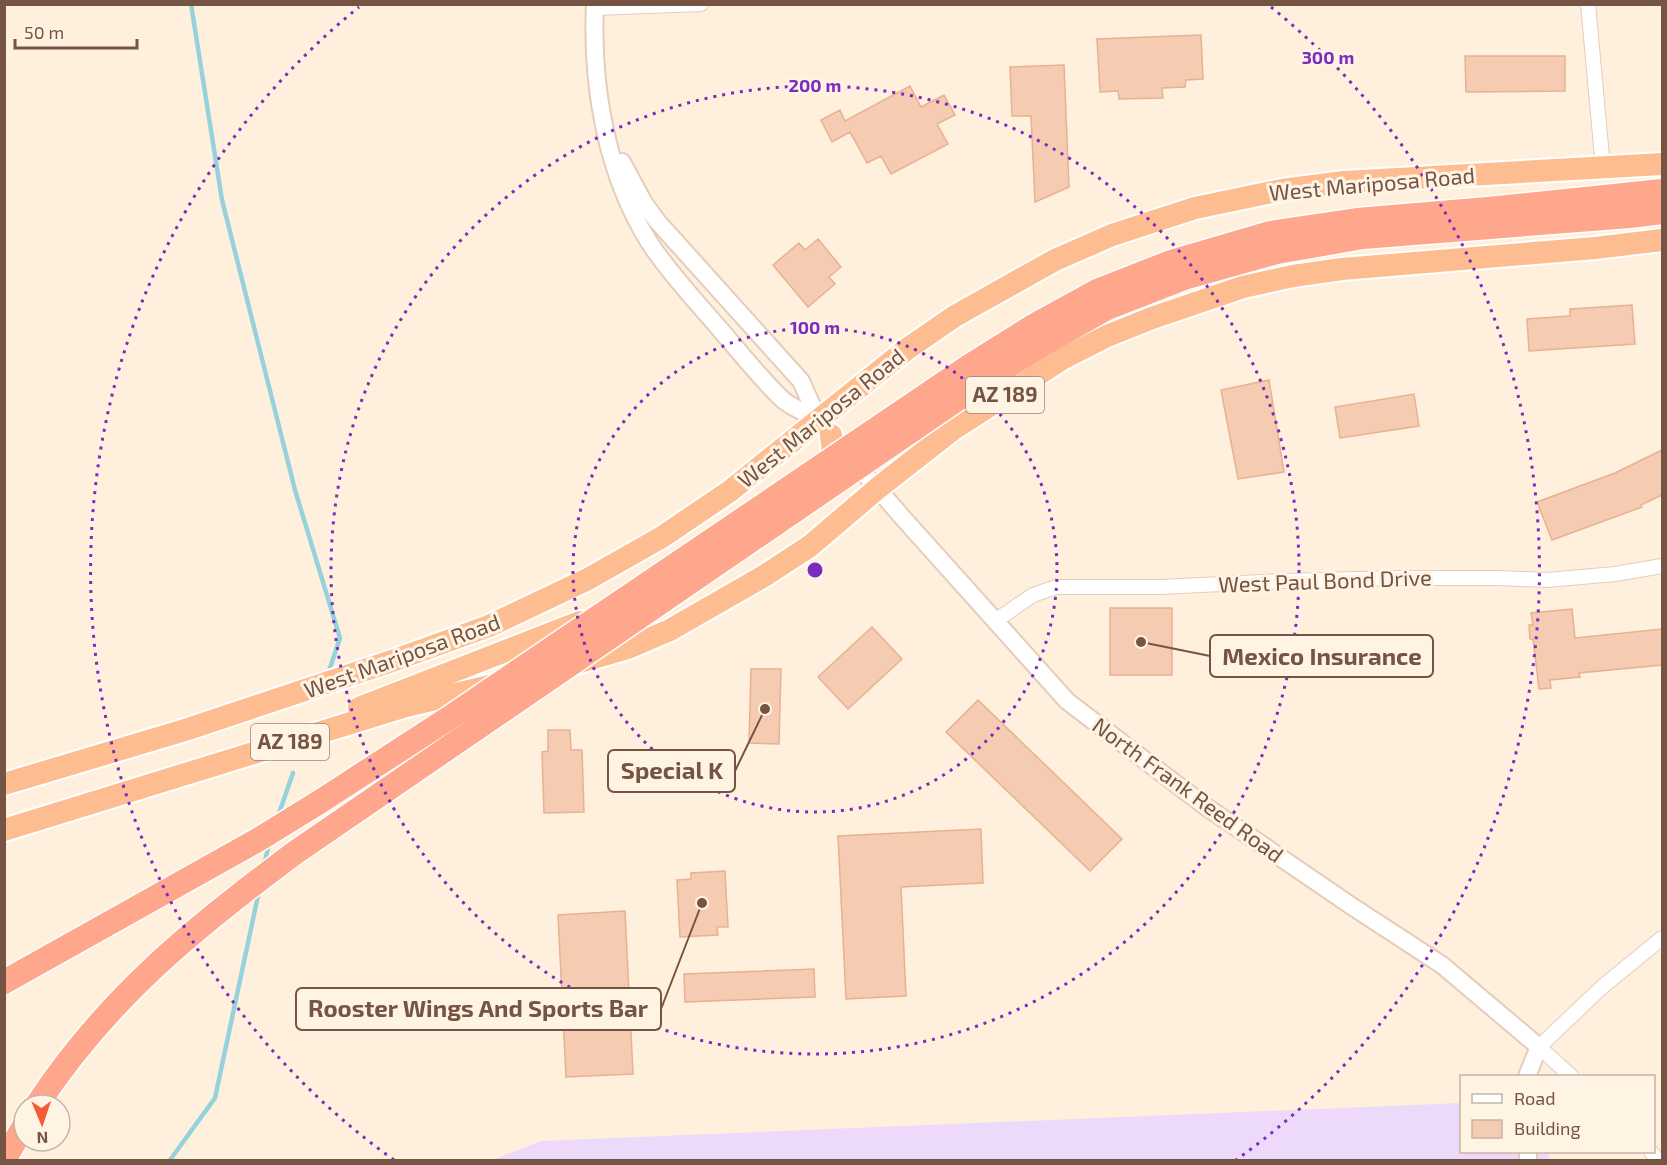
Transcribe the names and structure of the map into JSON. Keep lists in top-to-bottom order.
{
  "streets": {
    "highway": ["West Mariposa Road", "AZ 189"],
    "street": ["West Paul Bond Drive", "North Frank Reed Road"]
  },
  "crossings": [
    ["West Mariposa Road", "North Frank Reed Road"],
    ["West Paul Bond Drive", "North Frank Reed Road"]
  ],
  "places": ["Mexico Insurance", "Special K", "Rooster Wings And Sports Bar"],
  "legend": ["Road", "Building"],
  "scale_bar": "50 m",
  "north": "bottom",
  "rings": ["300 m", "200 m", "100 m"]
}
